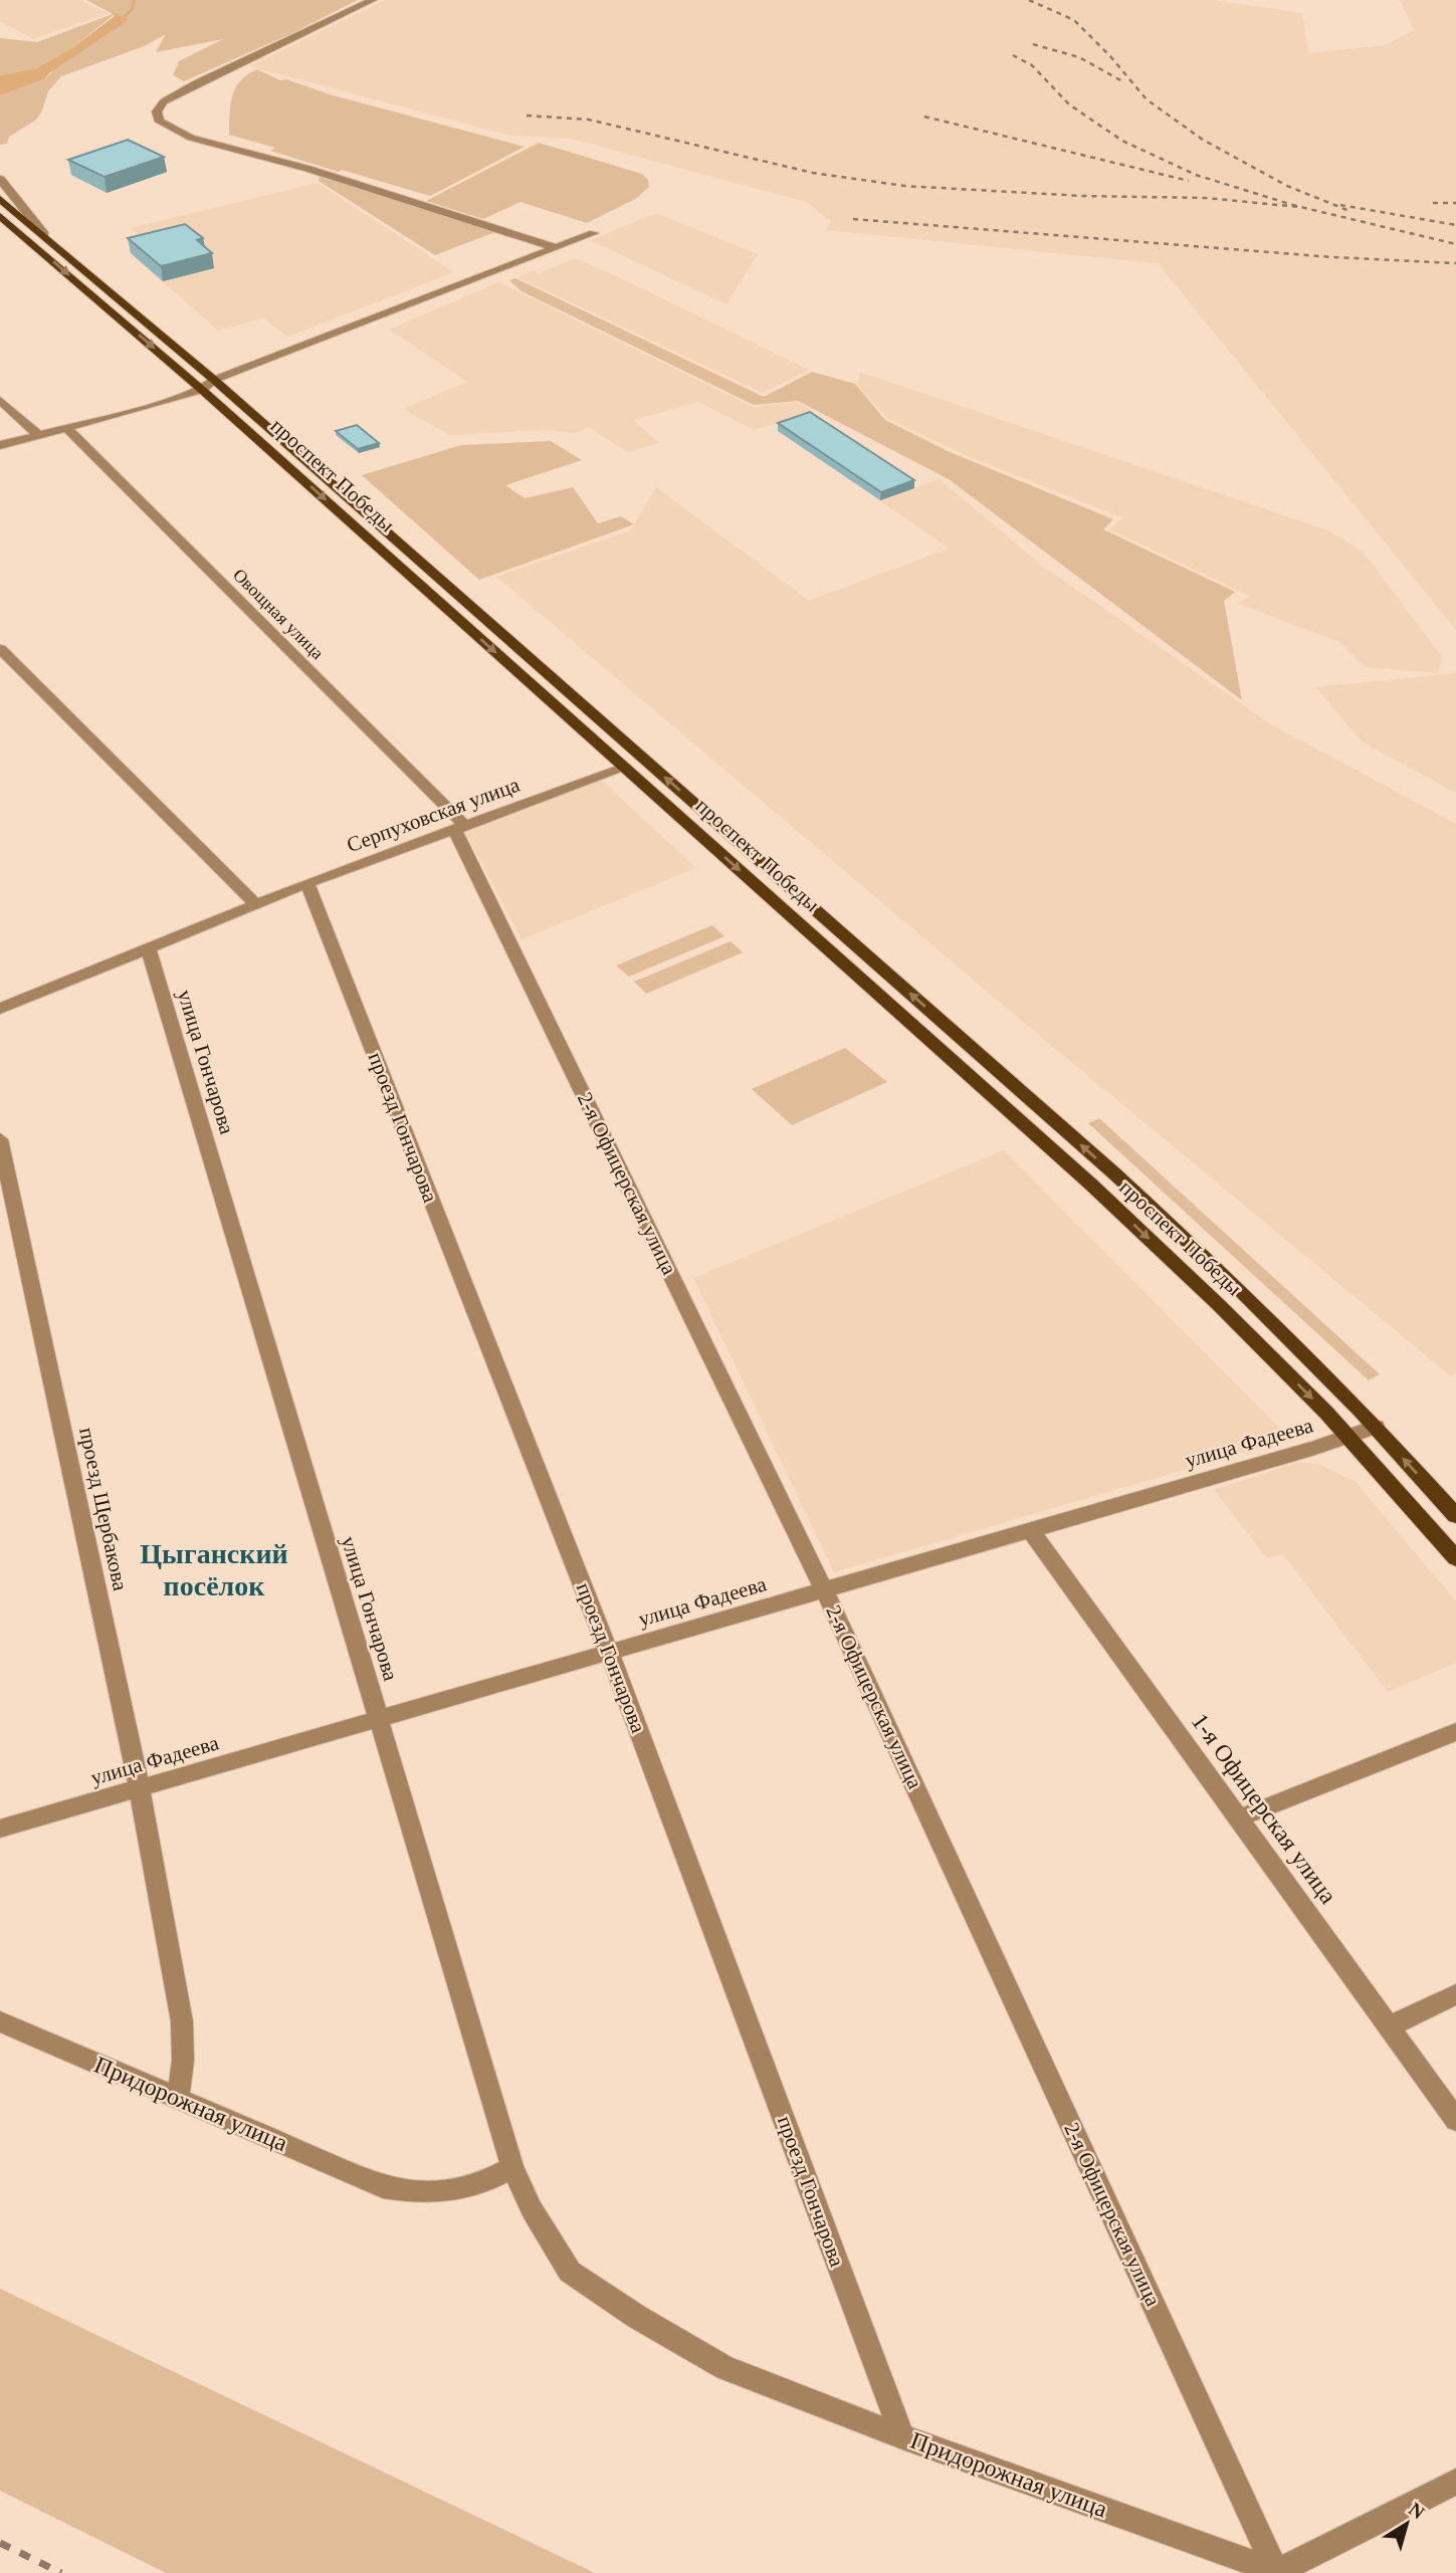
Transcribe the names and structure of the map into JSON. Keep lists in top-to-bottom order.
{
  "streets": {
    "main road": ["проспект Победы"],
    "street": [
      "Овощная улица",
      "Серпуховская улица",
      "улица Гончарова",
      "проезд Гончарова",
      "2-я Офицерская улица",
      "улица Фадеева",
      "проезд Щербакова",
      "1-я Офицерская улица",
      "Придорожная улица"
    ]
  },
  "crossings": [
    ["проспект Победы", "Серпуховская улица"],
    ["проспект Победы", "улица Фадеева"],
    ["Овощная улица", "Серпуховская улица"],
    ["Овощная улица", "2-я Офицерская улица"],
    ["Серпуховская улица", "улица Гончарова"],
    ["Серпуховская улица", "проезд Гончарова"],
    ["Серпуховская улица", "2-я Офицерская улица"],
    ["улица Гончарова", "улица Фадеева"],
    ["улица Гончарова", "Придорожная улица"],
    ["проезд Гончарова", "улица Фадеева"],
    ["проезд Гончарова", "Придорожная улица"],
    ["2-я Офицерская улица", "улица Фадеева"],
    ["2-я Офицерская улица", "Придорожная улица"],
    ["улица Фадеева", "проезд Щербакова"],
    ["улица Фадеева", "1-я Офицерская улица"],
    ["проезд Щербакова", "Придорожная улица"]
  ],
  "districts": ["Цыганский посёлок"],
  "north": "top right"
}
